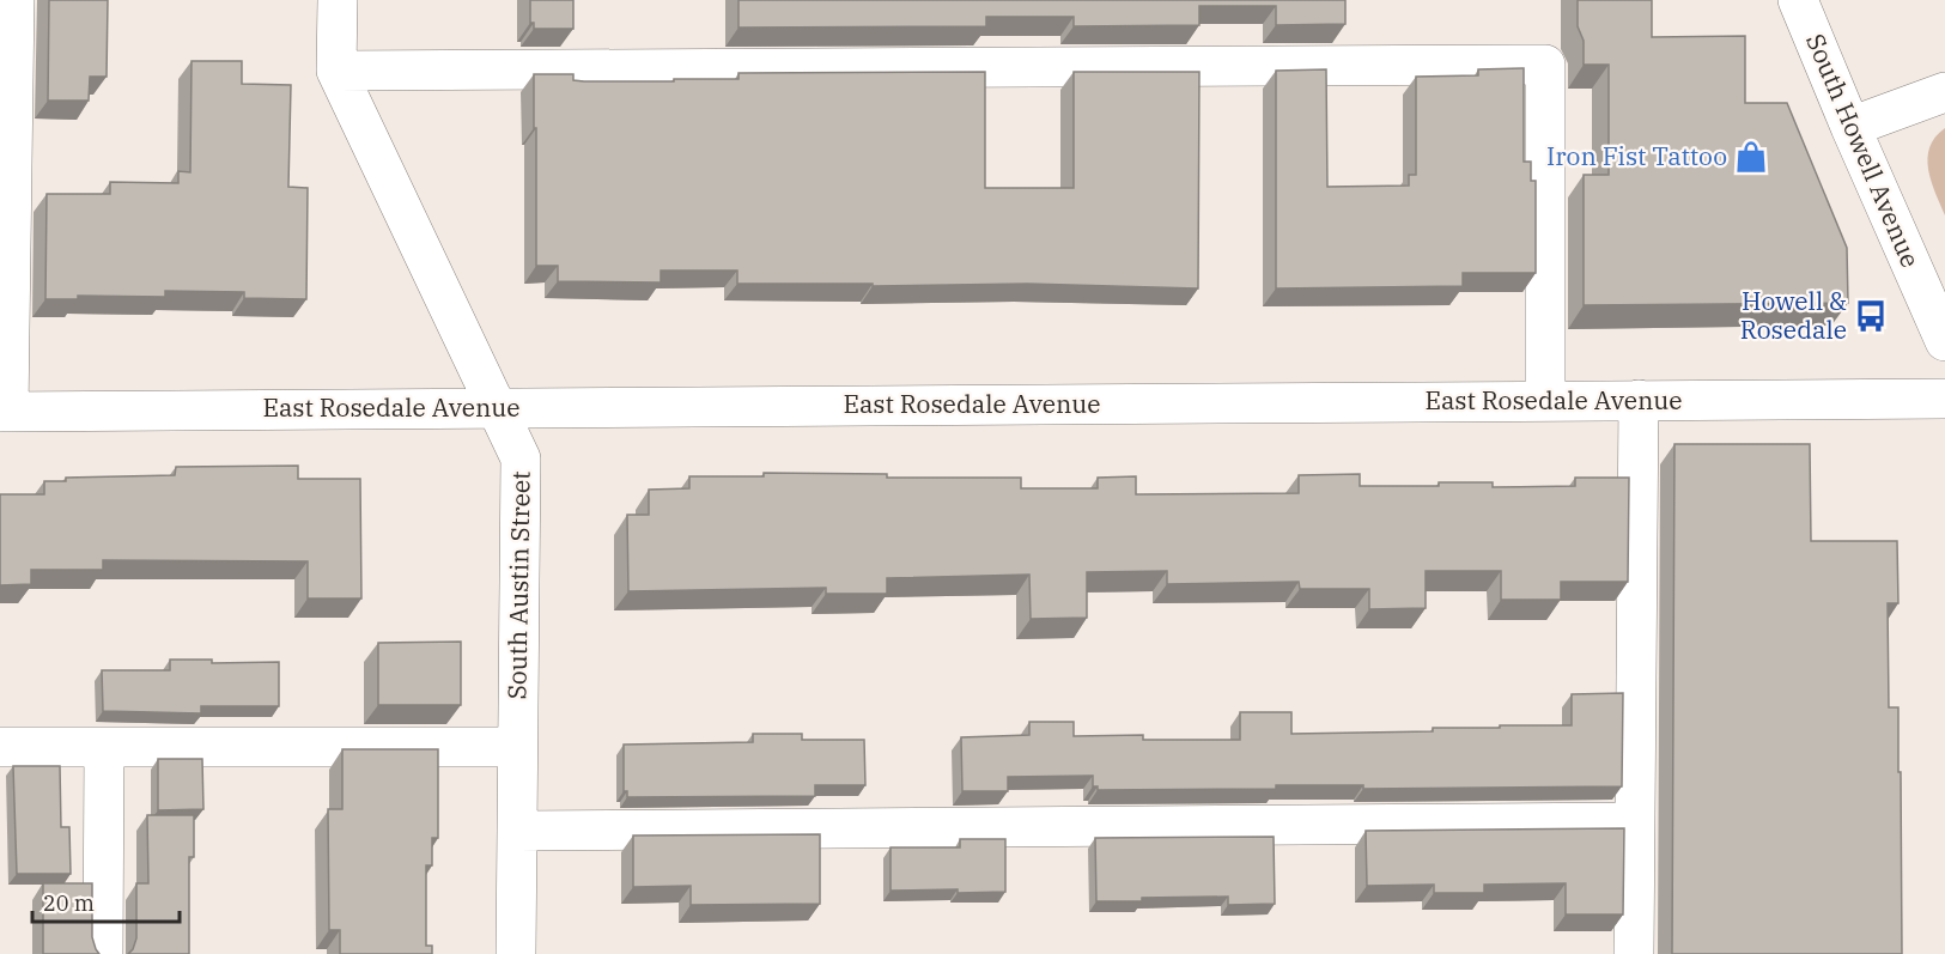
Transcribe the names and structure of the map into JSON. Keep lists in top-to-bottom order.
{
  "streets": {
    "street": ["South Howell Avenue", "East Rosedale Avenue", "South Austin Street"]
  },
  "crossings": [
    ["East Rosedale Avenue", "South Austin Street"]
  ],
  "places": {
    "shop": ["Iron Fist Tattoo"],
    "bus stop": ["Howell & Rosedale"]
  },
  "scale_bar": "20 m"
}
